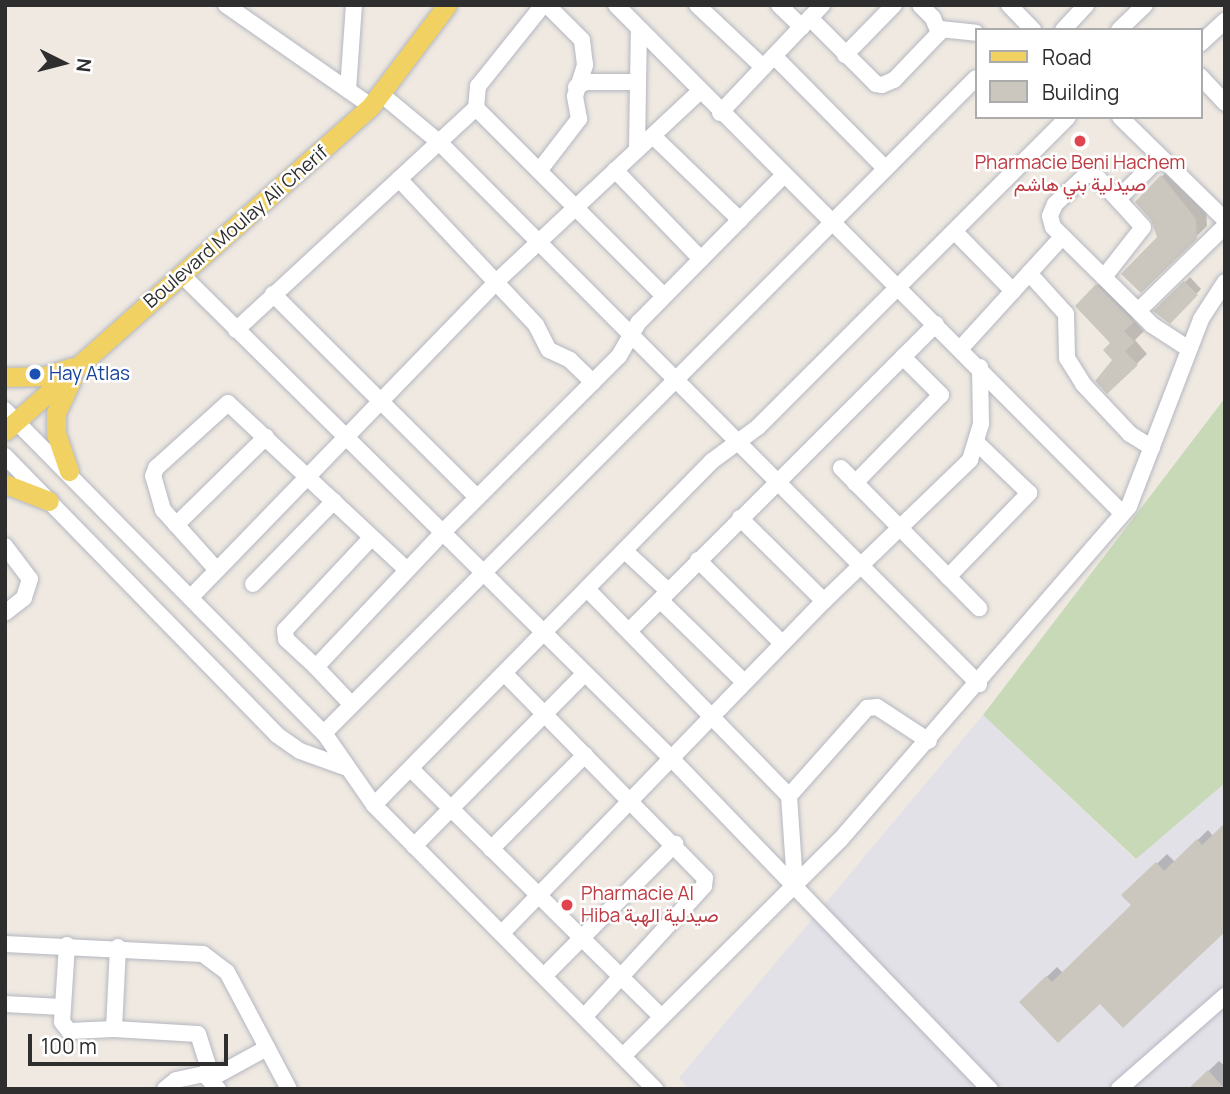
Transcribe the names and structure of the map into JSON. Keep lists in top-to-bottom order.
{
  "streets": {
    "main road": ["Boulevard Moulay Ali Cherif"]
  },
  "places": ["Pharmacie Beni Hachem صيدلية بني هاشم", "Hay Atlas", "Pharmacie Al Hiba صيدلية الهبة"],
  "legend": ["Road", "Building"],
  "scale_bar": "100 m",
  "north": "right"
}
